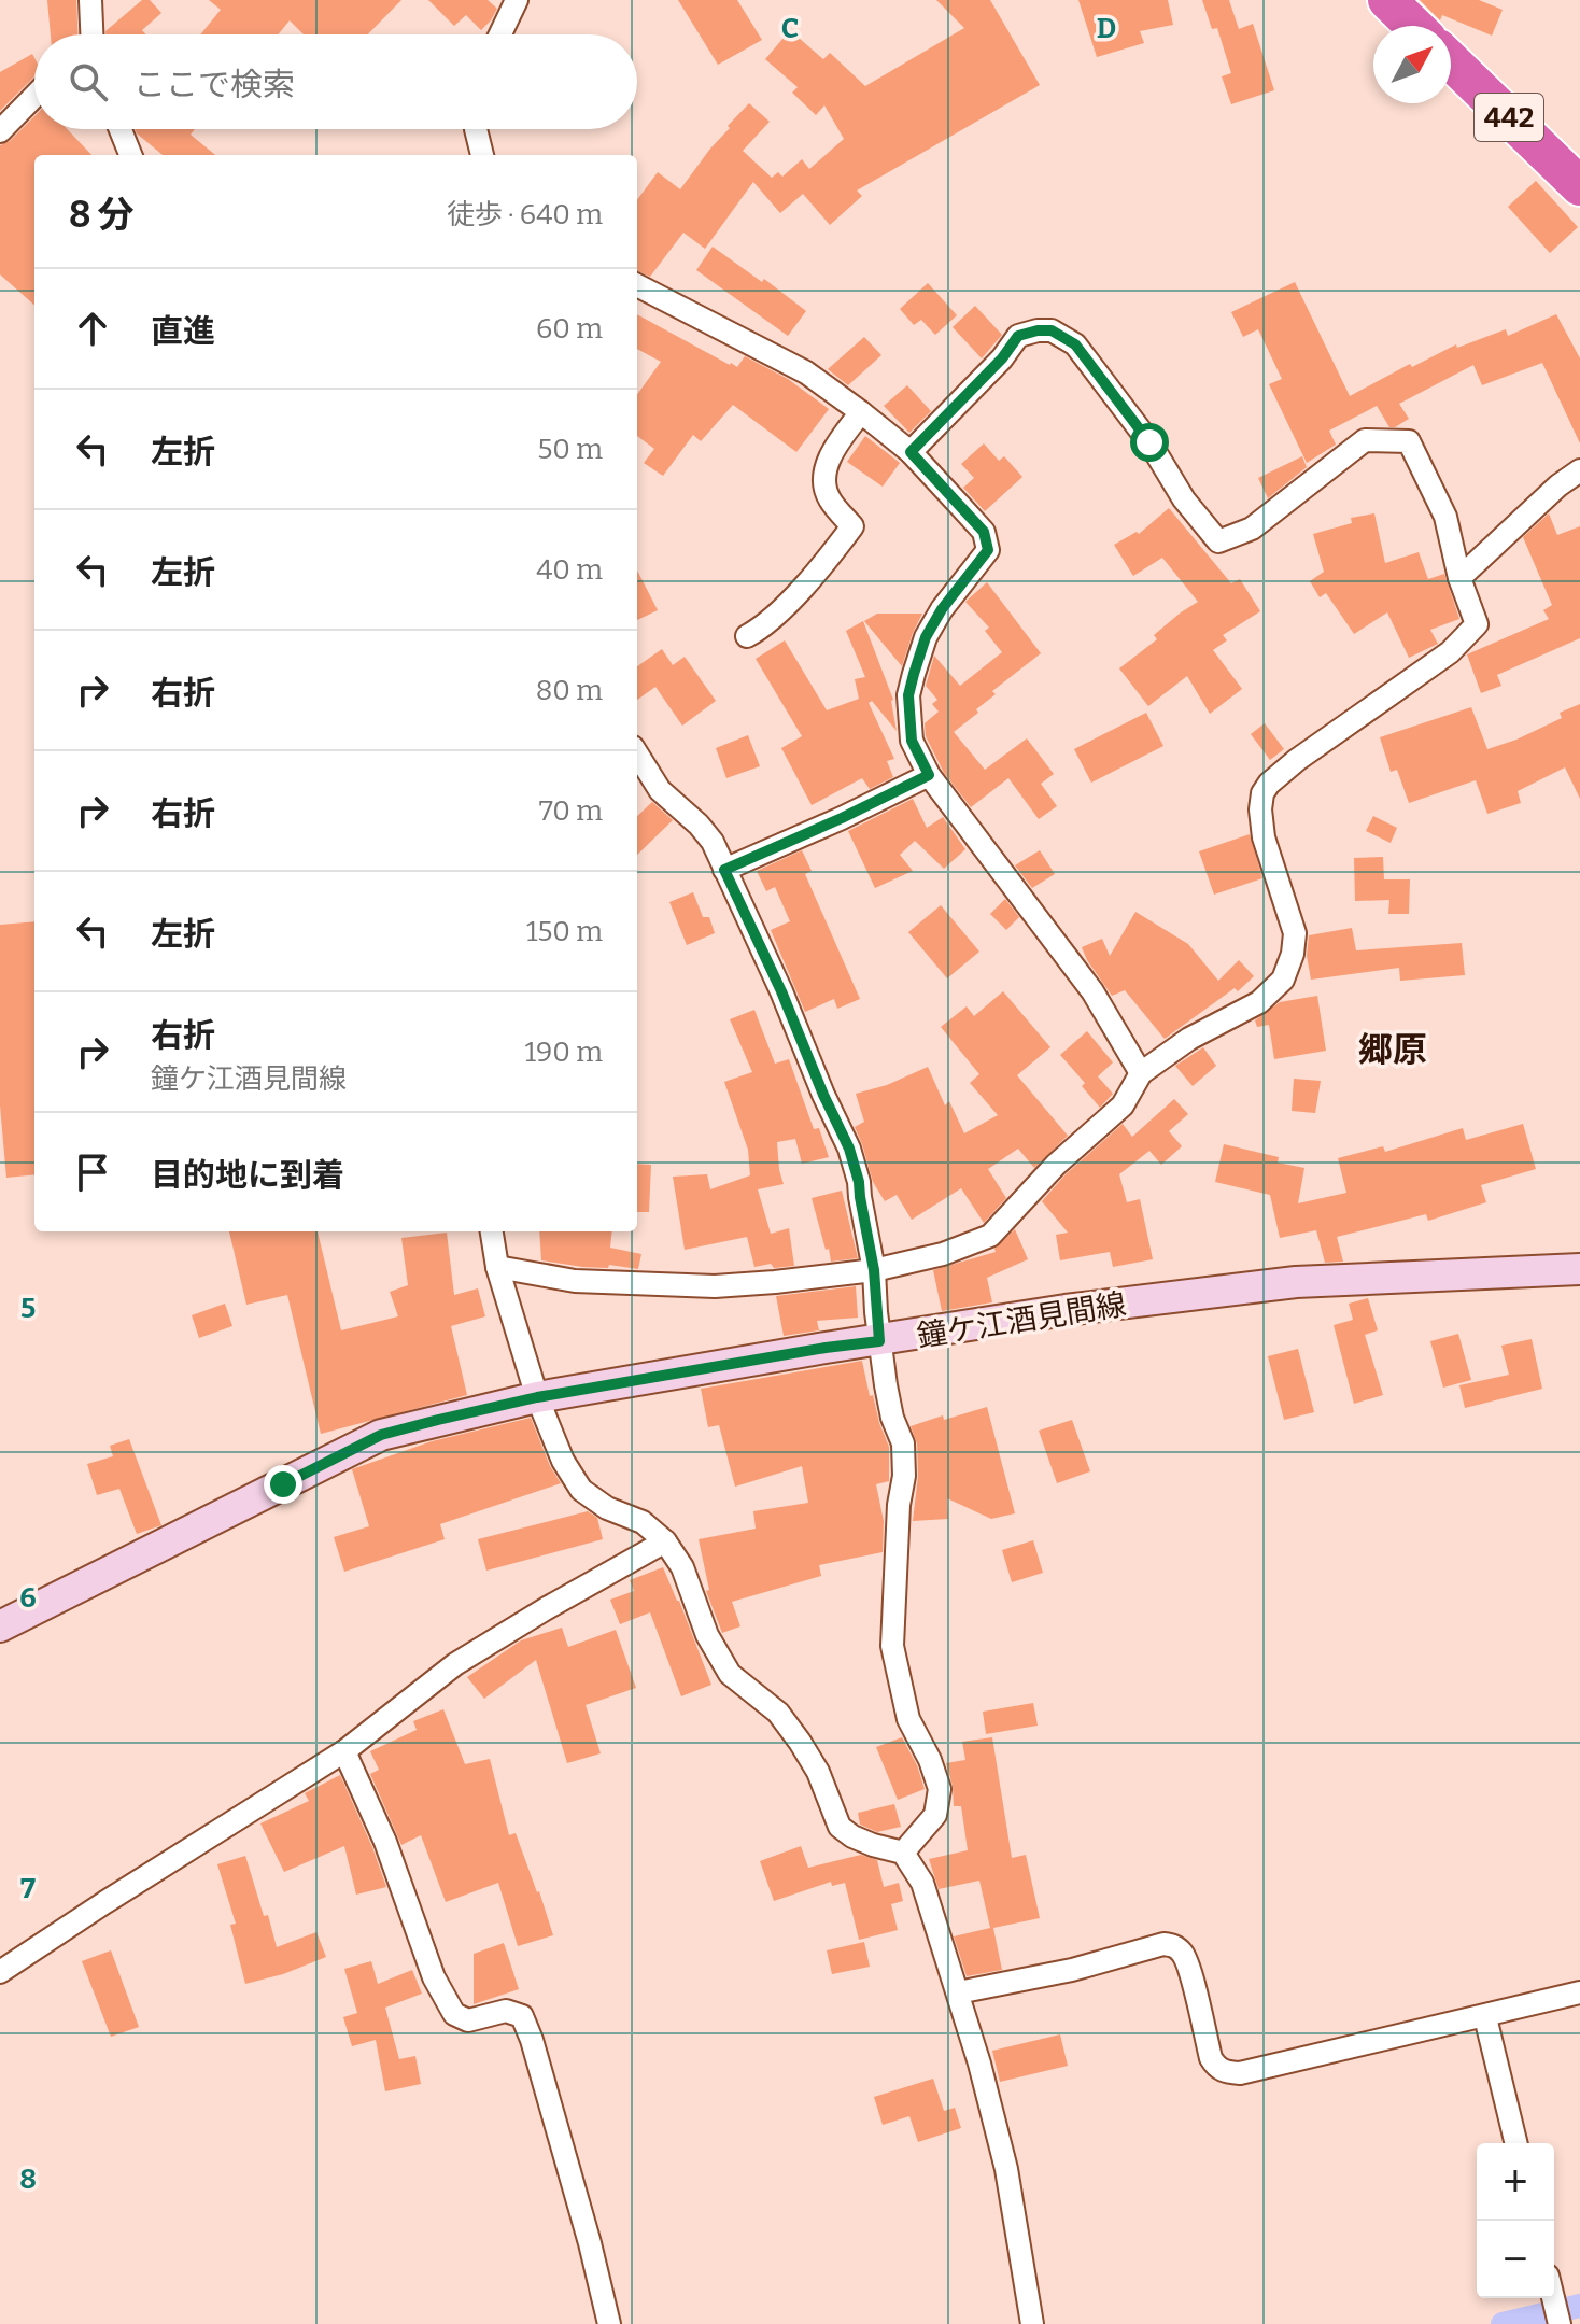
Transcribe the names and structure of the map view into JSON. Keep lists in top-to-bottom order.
{
  "streets": {
    "highway": ["442"],
    "main road": ["鐘ケ江酒見間線"]
  },
  "districts": ["郷原"],
  "north": "top right",
  "page": {
    "search": "ここで検索",
    "heading": ["8 分", "徒歩 · 640 m"],
    "list": [
      ["直進", "60 m"],
      ["左折", "50 m"],
      ["左折", "40 m"],
      ["右折", "80 m"],
      ["右折", "70 m"],
      ["左折", "150 m"],
      ["右折", "鐘ケ江酒見間線", "190 m"],
      "目的地に到着"
    ],
    "map_buttons": ["+", "−"]
  },
  "grid": {
    "columns": ["C", "D"],
    "rows": [
      "5",
      "6",
      "7",
      "8"
    ]
  }
}
